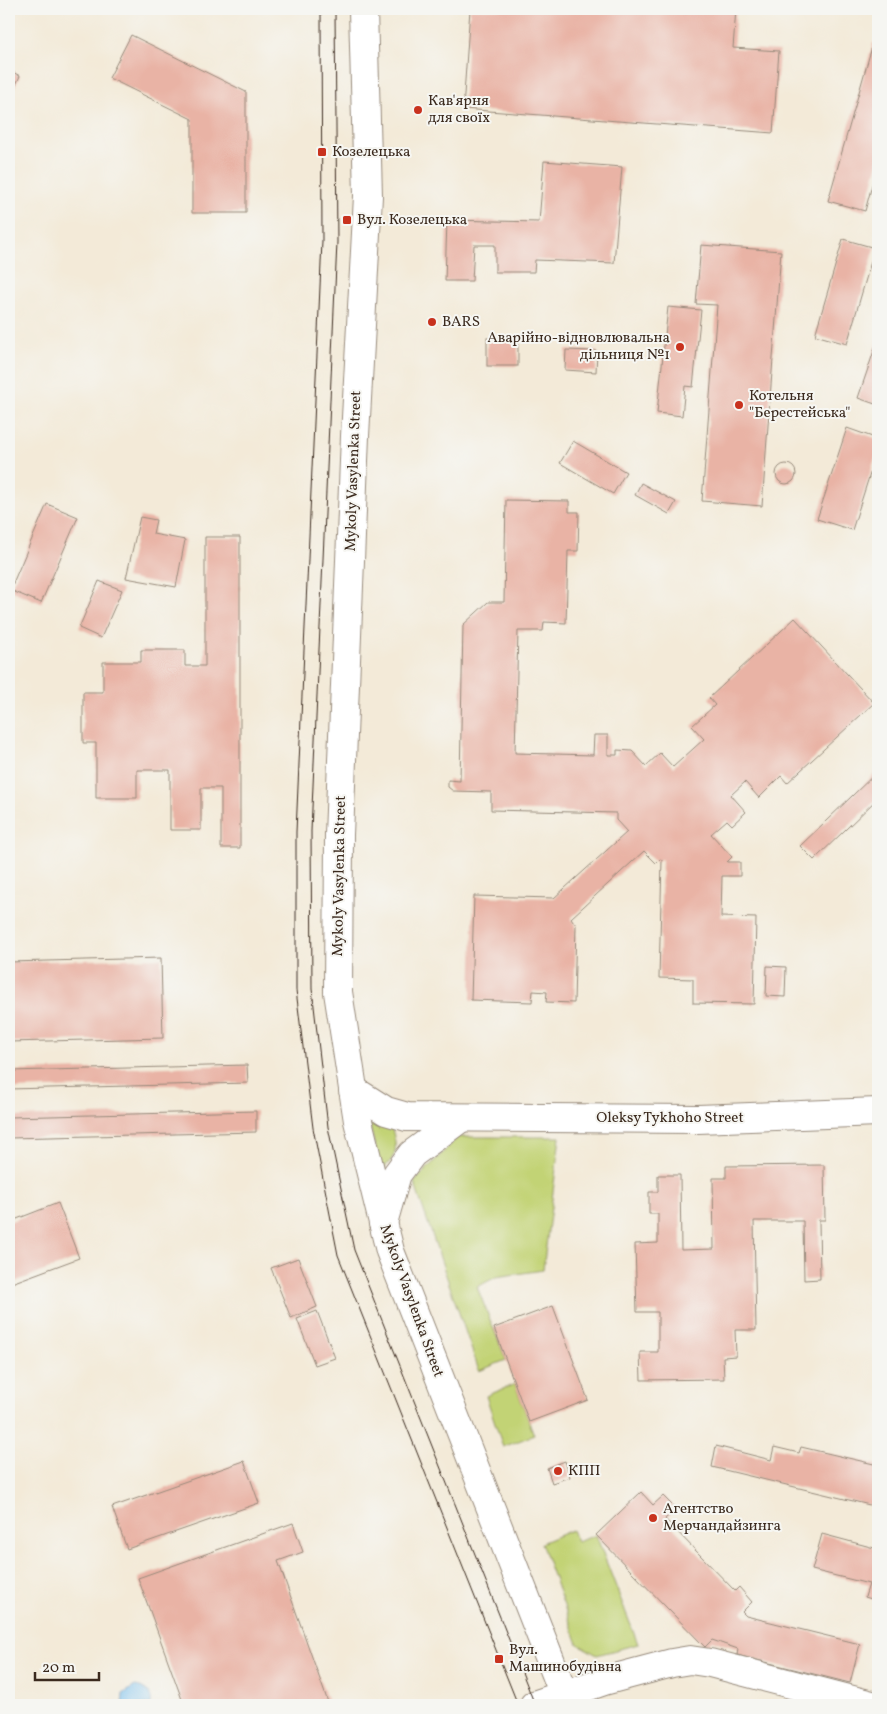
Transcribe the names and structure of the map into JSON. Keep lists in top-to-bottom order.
{
  "streets": {
    "main road": ["Mykoly Vasylenka Street", "Oleksy Tykhoho Street"]
  },
  "crossings": [
    ["Mykoly Vasylenka Street", "Oleksy Tykhoho Street"]
  ],
  "places": {
    "other": [
      "Кав'ярня для своїх",
      "BARS",
      "Аварійно-відновлювальна дільниця №1",
      "Котельня \"Берестейська\"",
      "КПП",
      "Агентство Мерчандайзинга"
    ],
    "transit": ["Козелецька", "Вул. Козелецька", "Вул. Машинобудівна"]
  },
  "scale_bar": "20 m"
}
